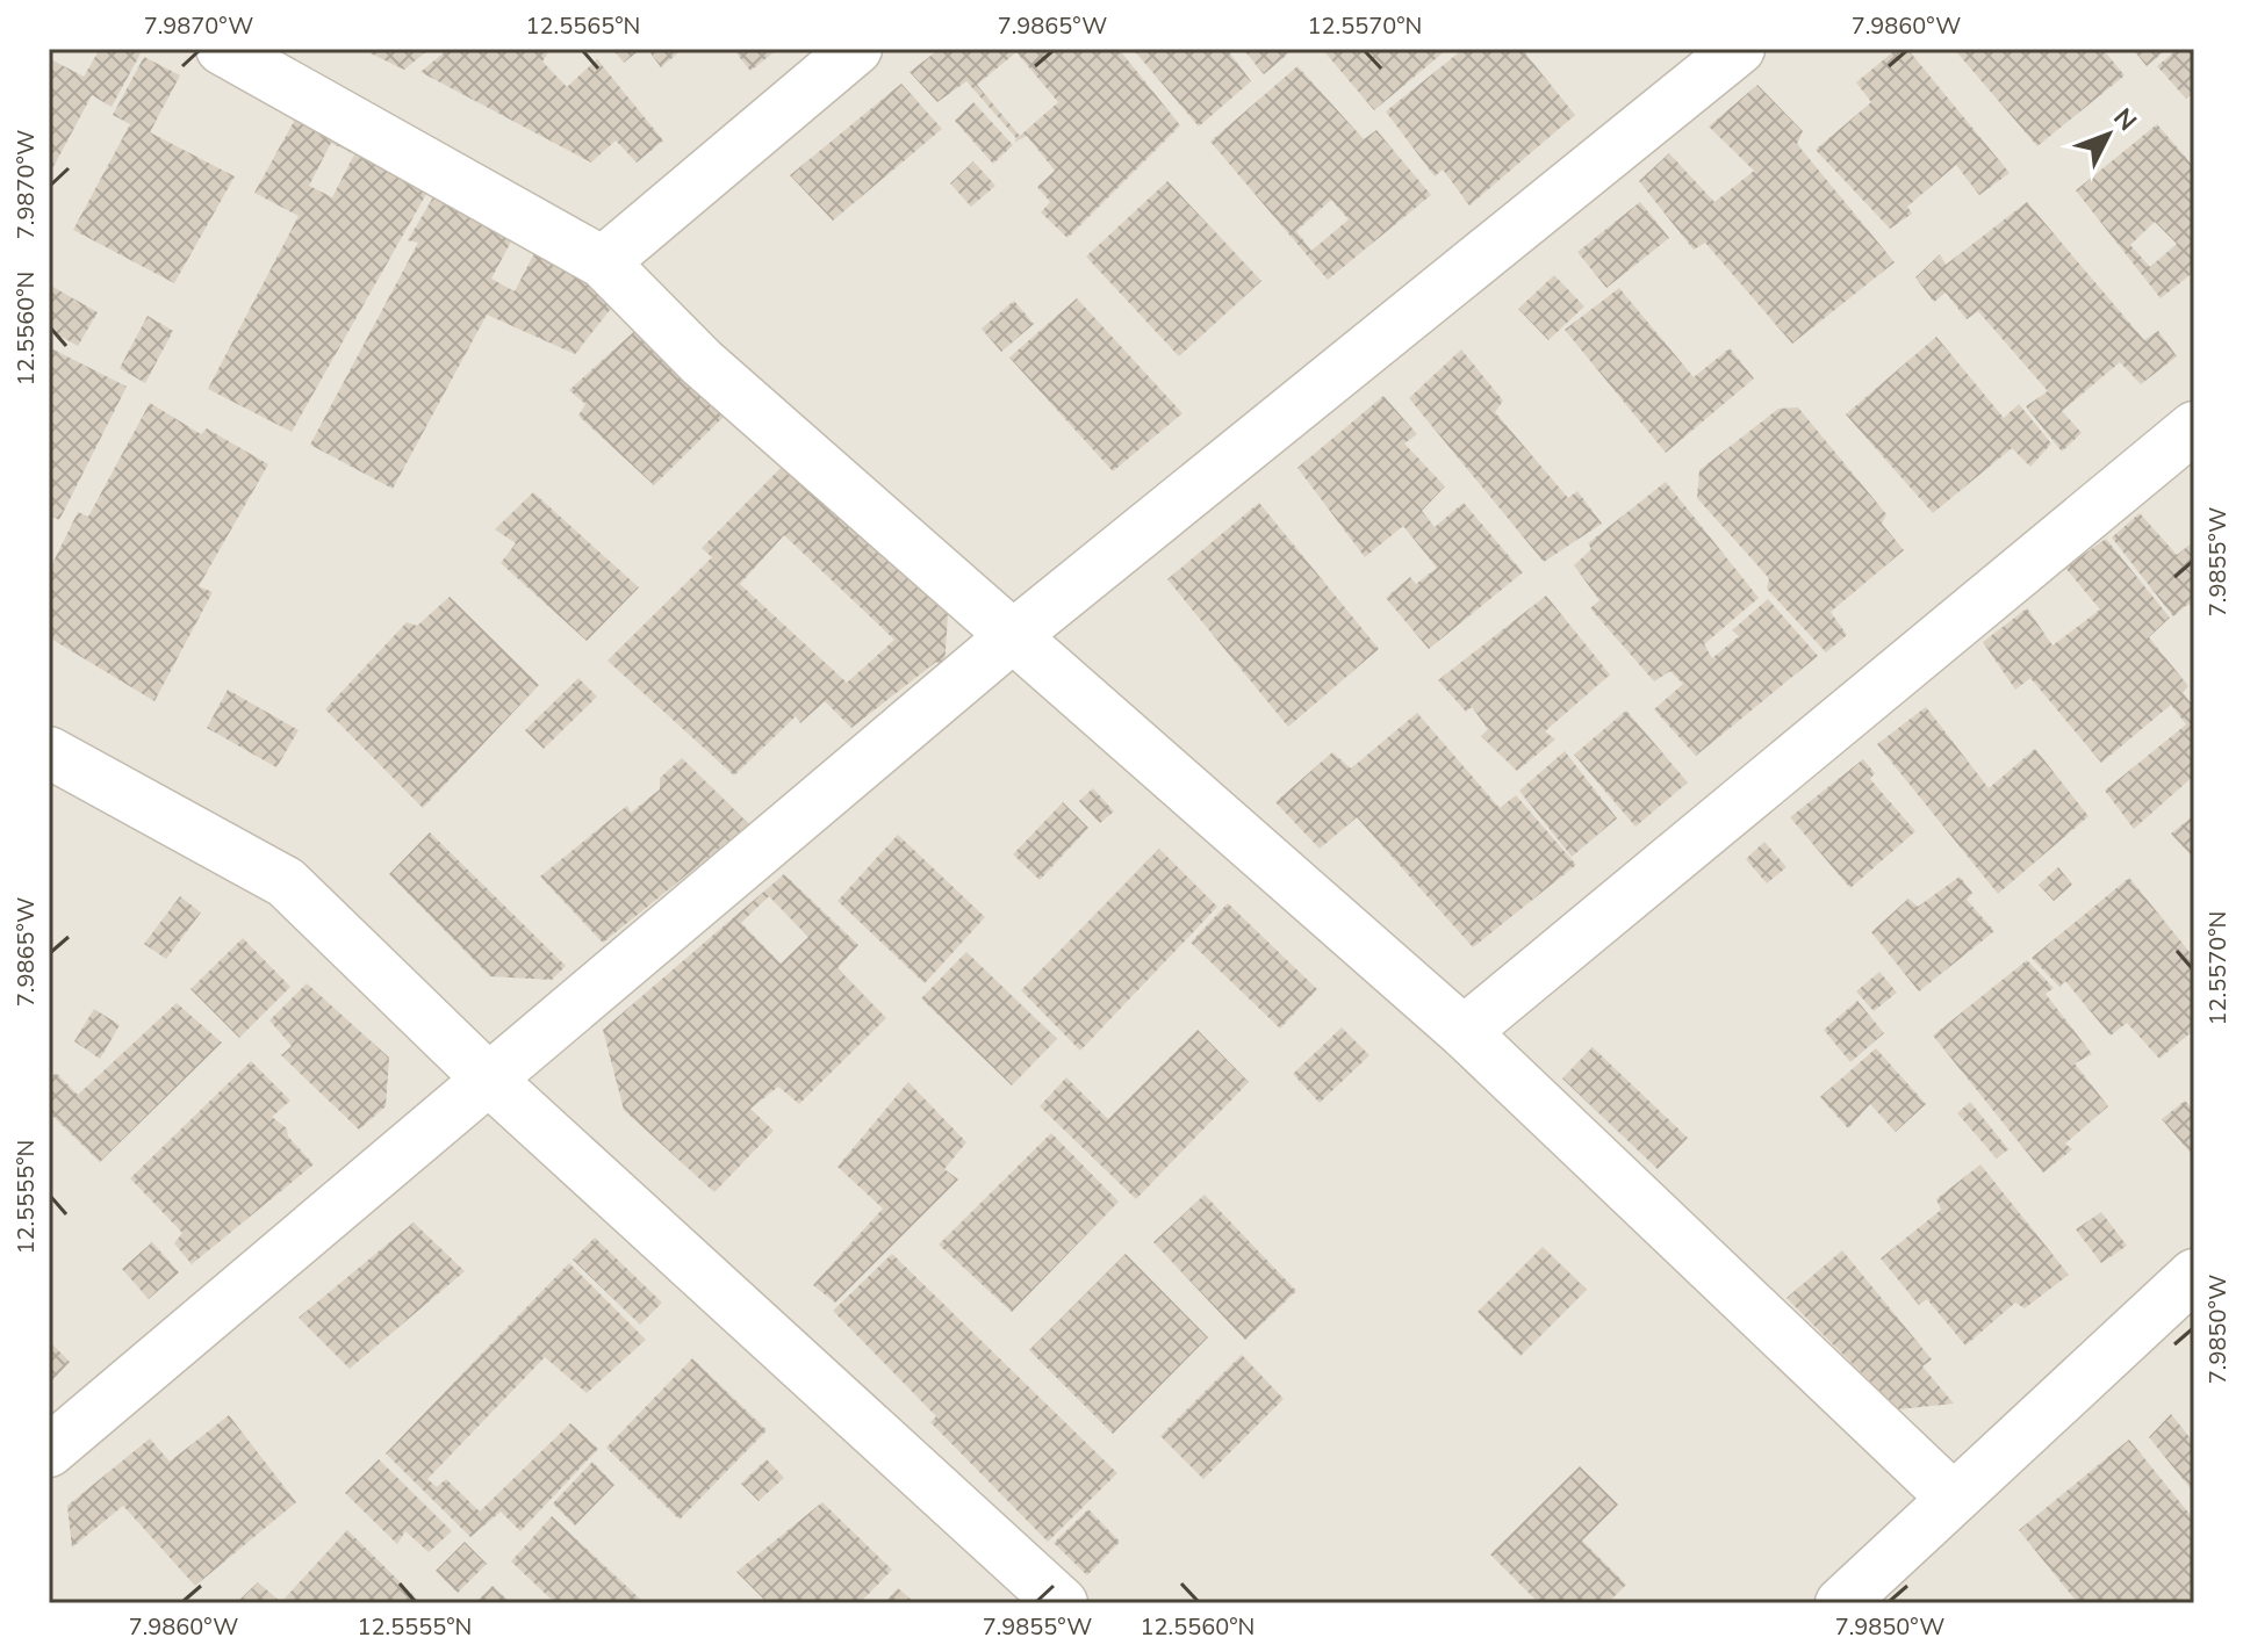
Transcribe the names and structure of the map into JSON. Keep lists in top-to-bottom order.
{
  "north": "top right",
  "coordinates": [
    "7.9870°W",
    "12.5565°N",
    "7.9865°W",
    "12.5570°N",
    "7.9860°W",
    "12.5560°N",
    "7.9855°W",
    "12.5555°N",
    "7.9850°W"
  ]
}
